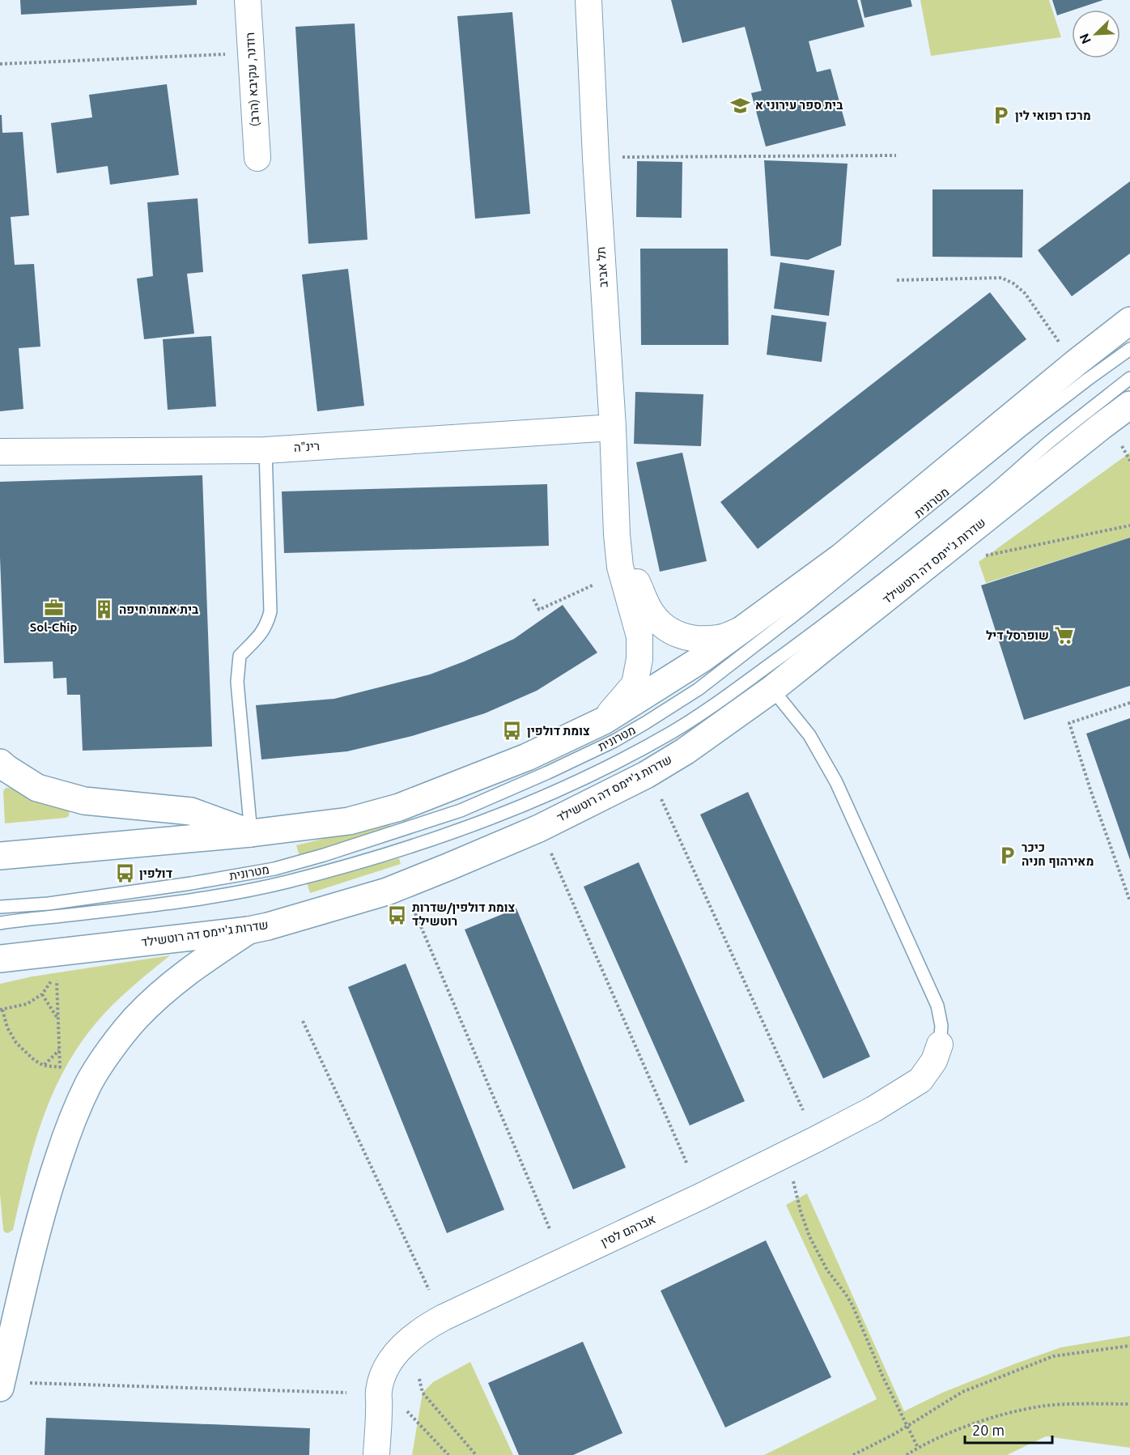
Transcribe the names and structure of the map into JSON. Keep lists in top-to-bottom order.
{
  "streets": {
    "main road": ["שדרות ג'יימס דה רוטשילד"],
    "street": [
      "רודנר, עקיבא (הרב)",
      "תל אביב",
      "רינ\"ה",
      "אברהם לסין"
    ],
    "lane": ["מטרונית"]
  },
  "crossings": [
    ["תל אביב", "רינ\"ה"]
  ],
  "places": {
    "school or university": ["בית ספר עירוני א"],
    "parking": ["מרכז רפואי לין", "כיכר מאירהוף חניה"],
    "office": ["Sol-Chip"],
    "building": ["בית אמות חיפה"],
    "supermarket": ["שופרסל דיל"],
    "bus stop": ["צומת דולפין", "דולפין", "צומת דולפין/שדרות רוטשילד"]
  },
  "scale_bar": "20 m",
  "north": "bottom left"
}
